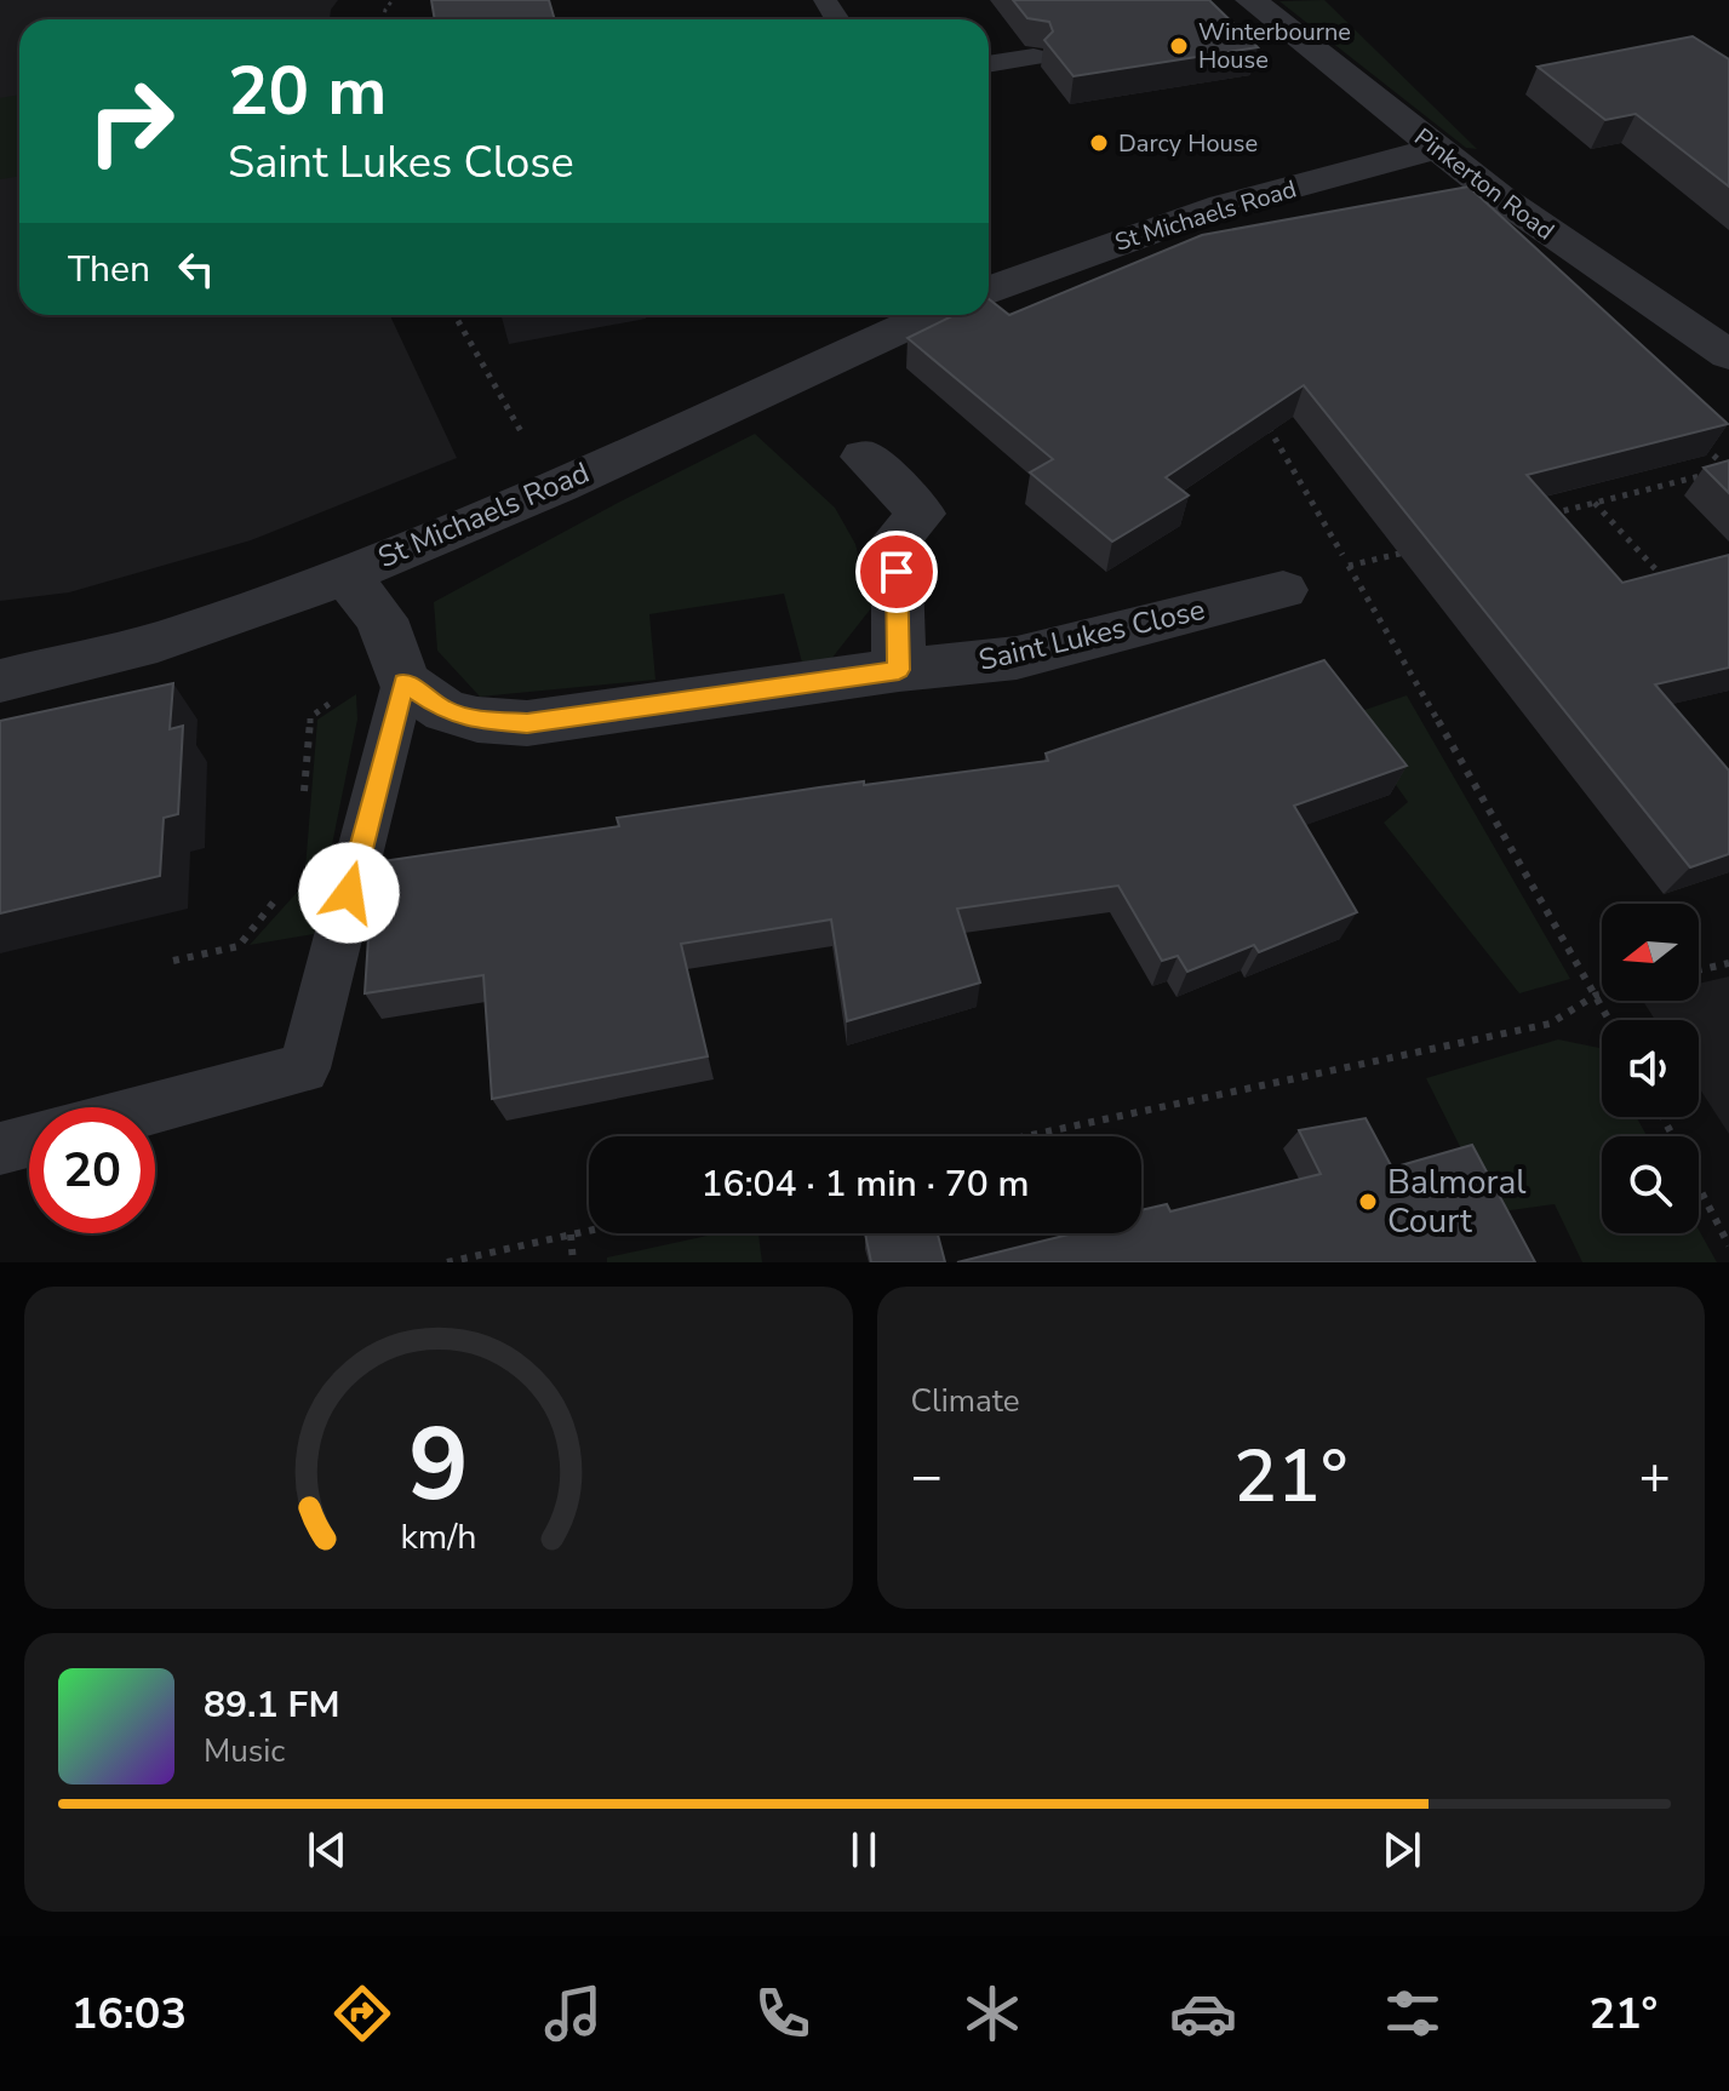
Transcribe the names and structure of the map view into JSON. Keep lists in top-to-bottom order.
{
  "streets": {
    "street": ["Pinkerton Road", "St Michaels Road", "Saint Lukes Close"]
  },
  "crossings": [
    ["Pinkerton Road", "St Michaels Road"]
  ],
  "places": ["Winterbourne House", "Darcy House", "Balmoral Court"],
  "north": "left",
  "page": {
    "turn": ["20 m", "Saint Lukes Close"],
    "then": "Then",
    "limit": "20",
    "trip": "16:04 · 1 min · 70 m",
    "tile": "Climate",
    "heat": ["−", "21°", "+"],
    "song": ["89.1 FM", "Music"],
    "tabs": ["16:03", "21°"],
    "gauge": ["9", "km/h"]
  }
}
